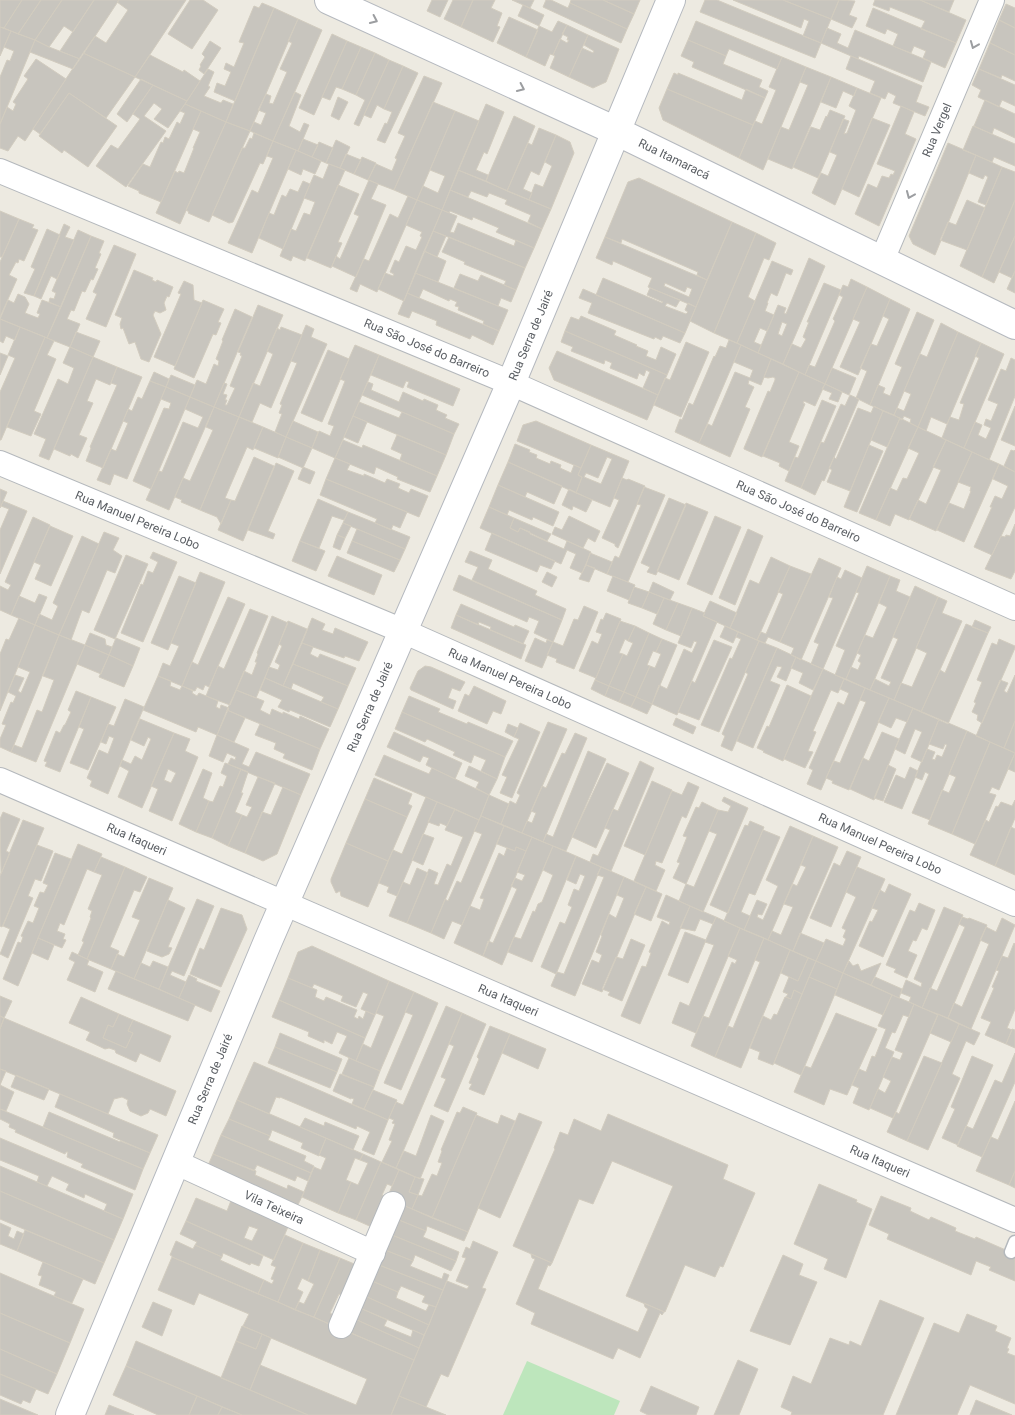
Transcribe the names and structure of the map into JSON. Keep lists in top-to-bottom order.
{
  "streets": {
    "street": [
      "Rua Vergel",
      "Rua Itamaracá",
      "Rua Serra de Jairé",
      "Rua São José do Barreiro",
      "Rua Manuel Pereira Lobo",
      "Rua Itaqueri",
      "Vila Teixeira"
    ]
  },
  "crossings": [
    ["Rua Vergel", "Rua Itamaracá"],
    ["Rua Itamaracá", "Rua Serra de Jairé"],
    ["Rua Serra de Jairé", "Rua São José do Barreiro"],
    ["Rua Serra de Jairé", "Rua Manuel Pereira Lobo"],
    ["Rua Serra de Jairé", "Rua Itaqueri"],
    ["Rua Serra de Jairé", "Vila Teixeira"]
  ],
  "one_way": ["Rua Vergel", "Rua Itamaracá"]
}
